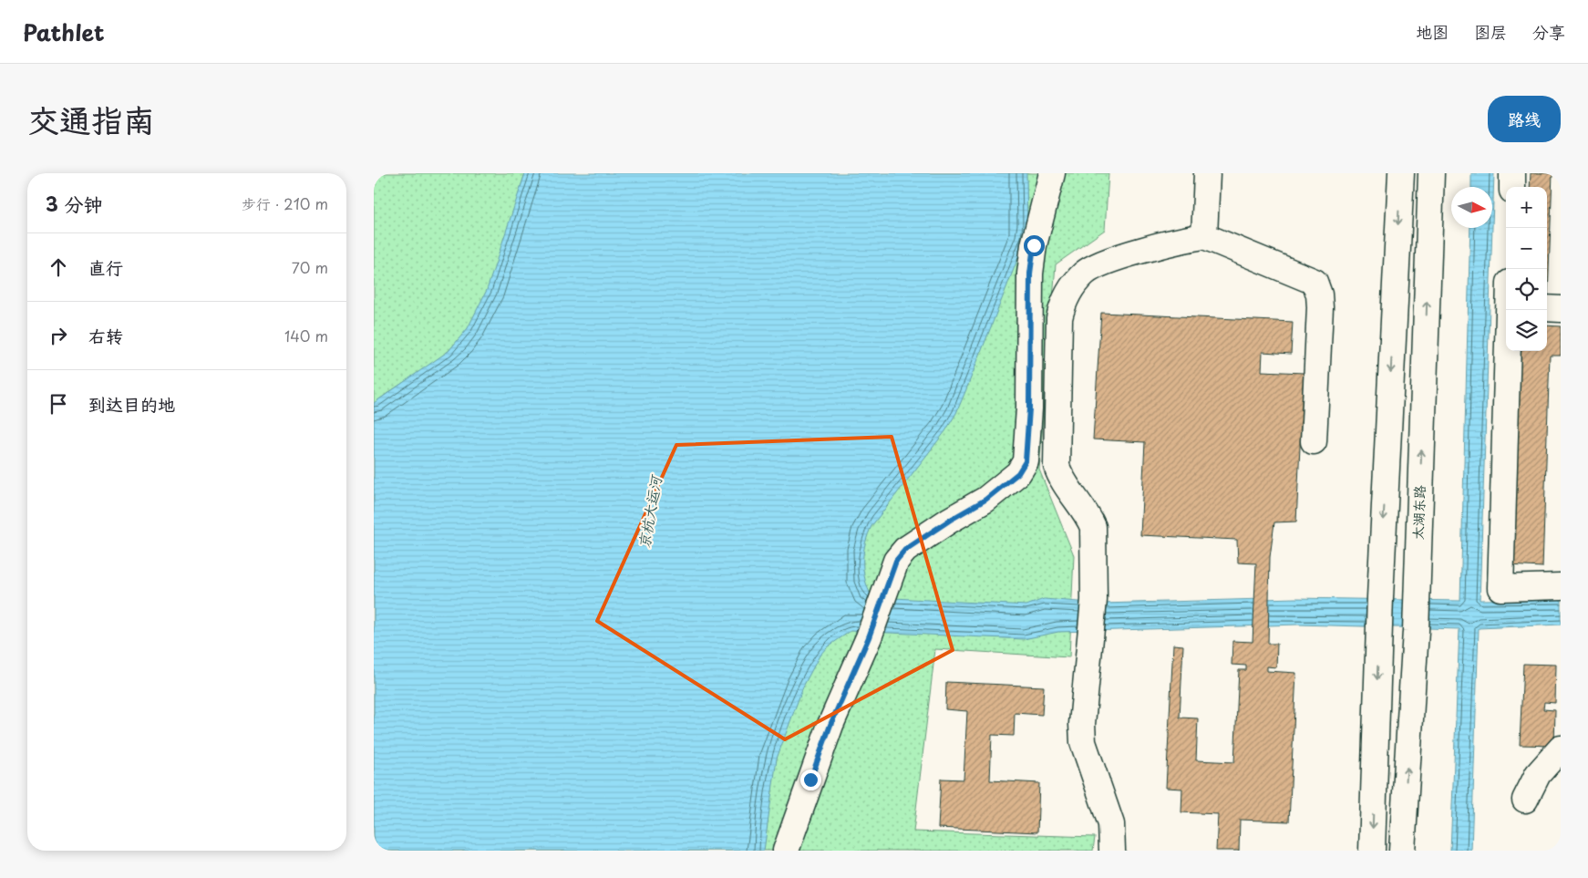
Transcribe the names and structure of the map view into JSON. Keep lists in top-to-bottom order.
{
  "streets": {
    "street": ["太湖东路"]
  },
  "water": ["京杭大运河"],
  "north": "right",
  "page": {
    "header": "Pathlet",
    "nav": ["地图", "图层", "分享"],
    "title": "交通指南",
    "buttons": "路线",
    "heading": ["3 分钟", "步行 · 210 m"],
    "map_buttons": ["+", "−"],
    "list": [
      ["直行", "70 m"],
      ["右转", "140 m"],
      "到达目的地"
    ]
  }
}
